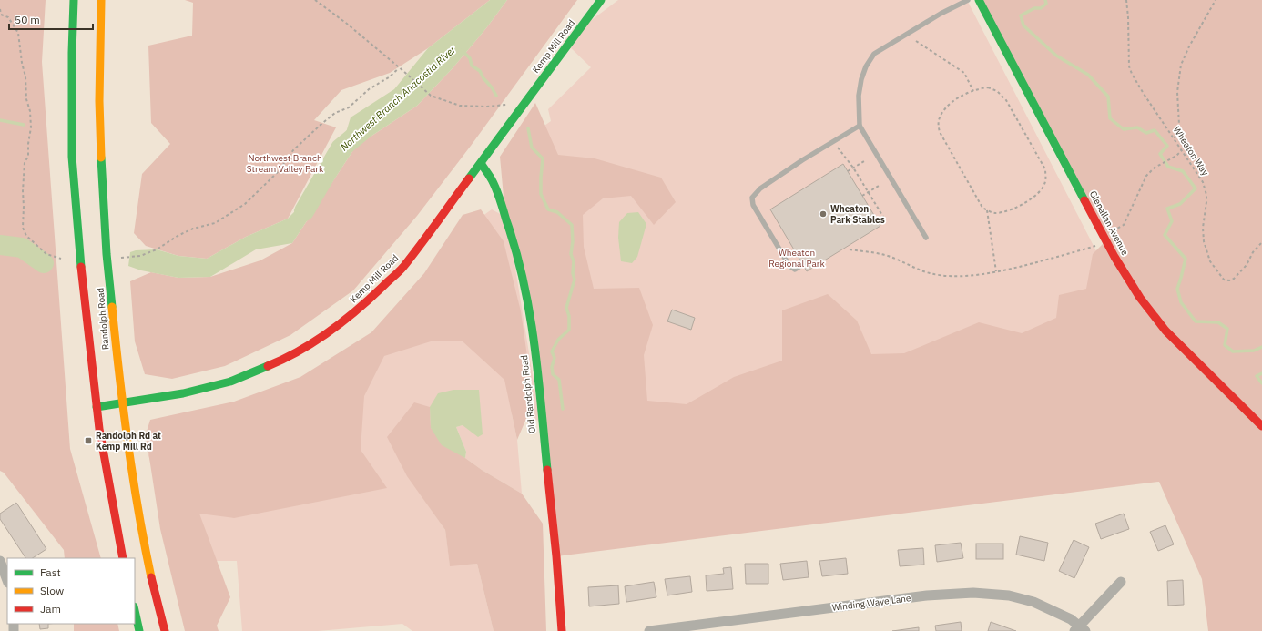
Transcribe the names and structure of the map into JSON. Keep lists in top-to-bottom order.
{
  "streets": {
    "street": [
      "Kemp Mill Road",
      "Glenallan Avenue",
      "Randolph Road",
      "Old Randolph Road",
      "Winding Waye Lane"
    ],
    "path": ["Wheaton Way"]
  },
  "crossings": [
    ["Kemp Mill Road", "Randolph Road"],
    ["Kemp Mill Road", "Old Randolph Road"]
  ],
  "water": ["Northwest Branch Anacostia River"],
  "parks": ["Northwest Branch Stream Valley Park", "Wheaton Regional Park"],
  "places": {
    "other": ["Wheaton Park Stables"],
    "transit": ["Randolph Rd at Kemp Mill Rd"]
  },
  "legend": ["Fast", "Slow", "Jam"],
  "scale_bar": "50 m"
}
